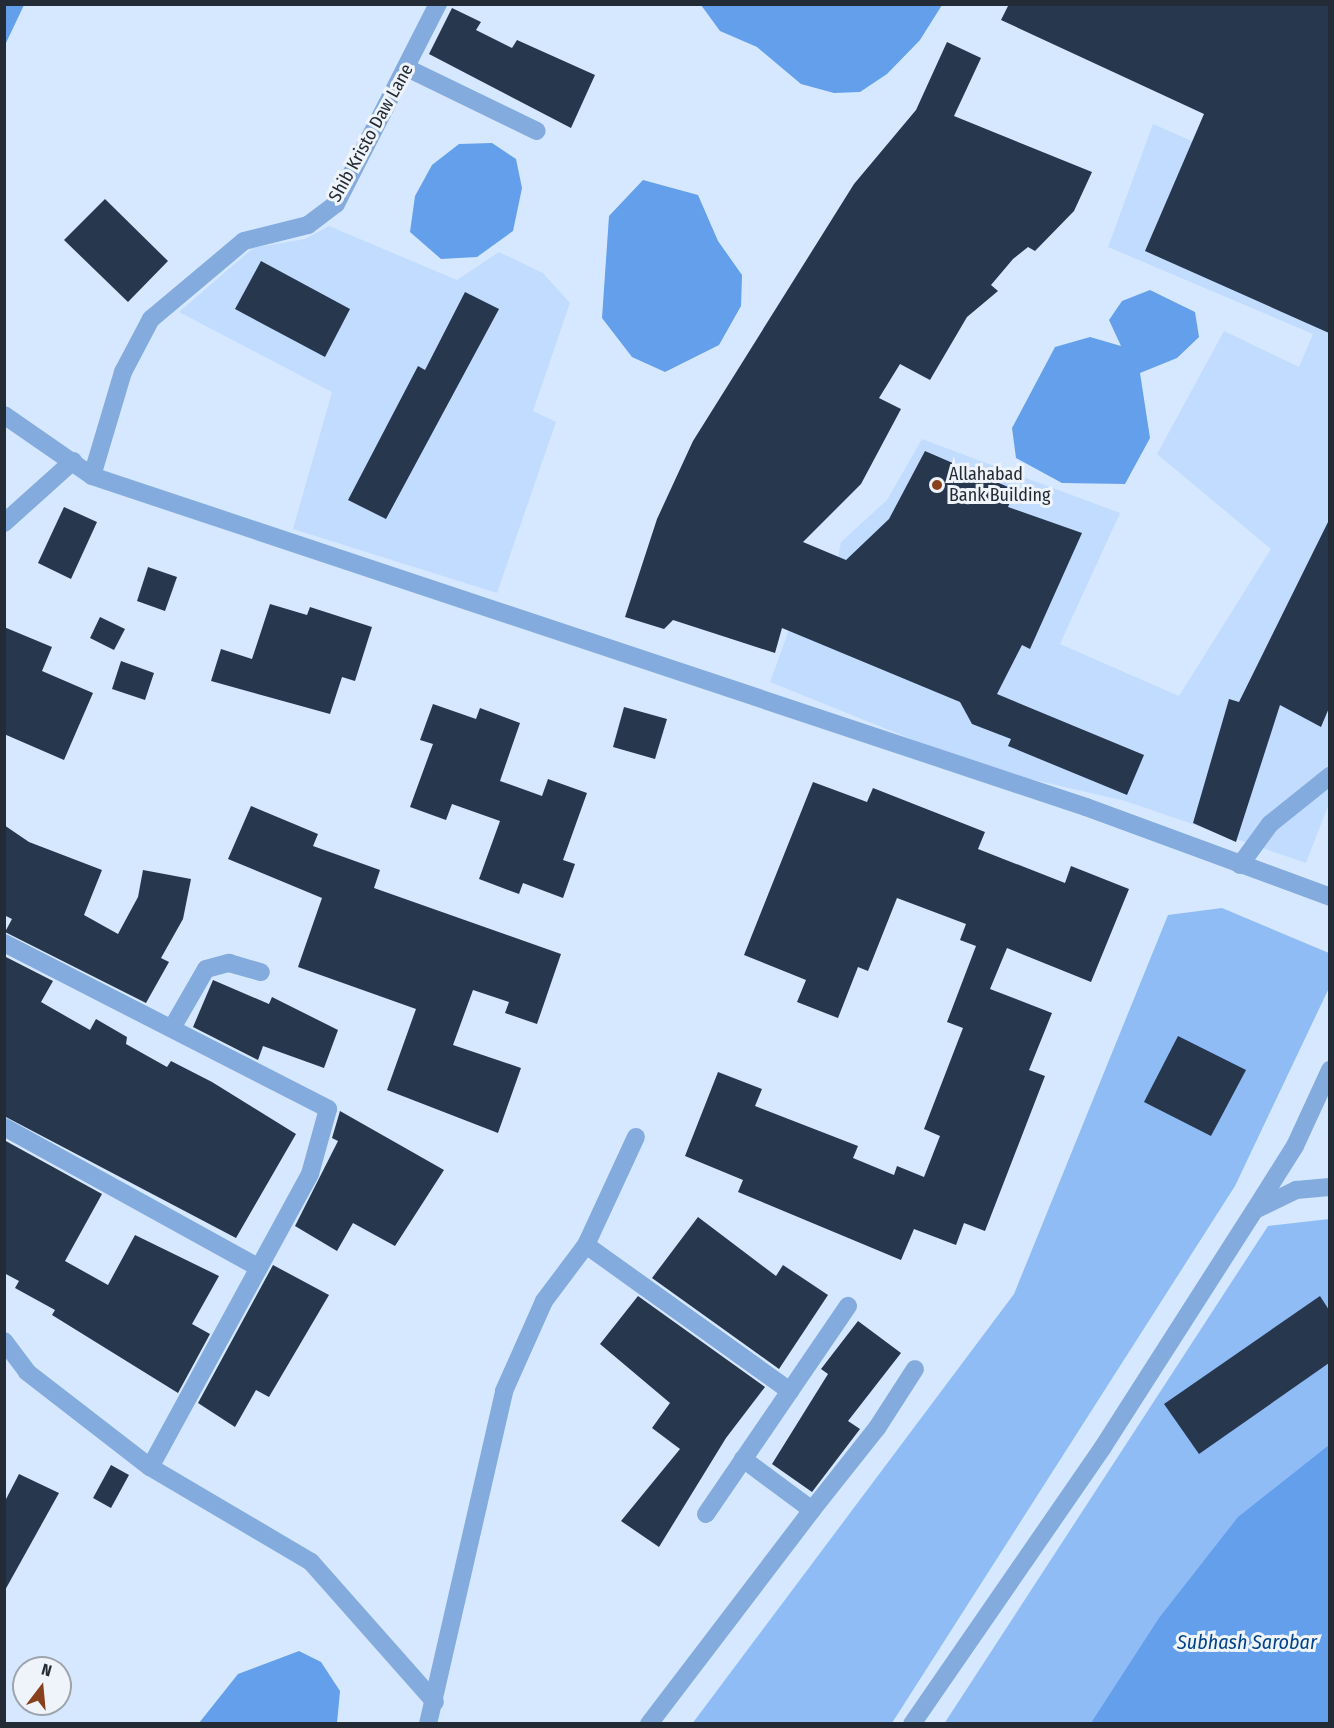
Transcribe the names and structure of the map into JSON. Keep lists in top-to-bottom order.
{
  "streets": {
    "street": ["Shib Kristo Daw Lane"]
  },
  "water": ["Subhash Sarobar"],
  "places": ["Allahabad Bank Building"],
  "north": "top"
}
